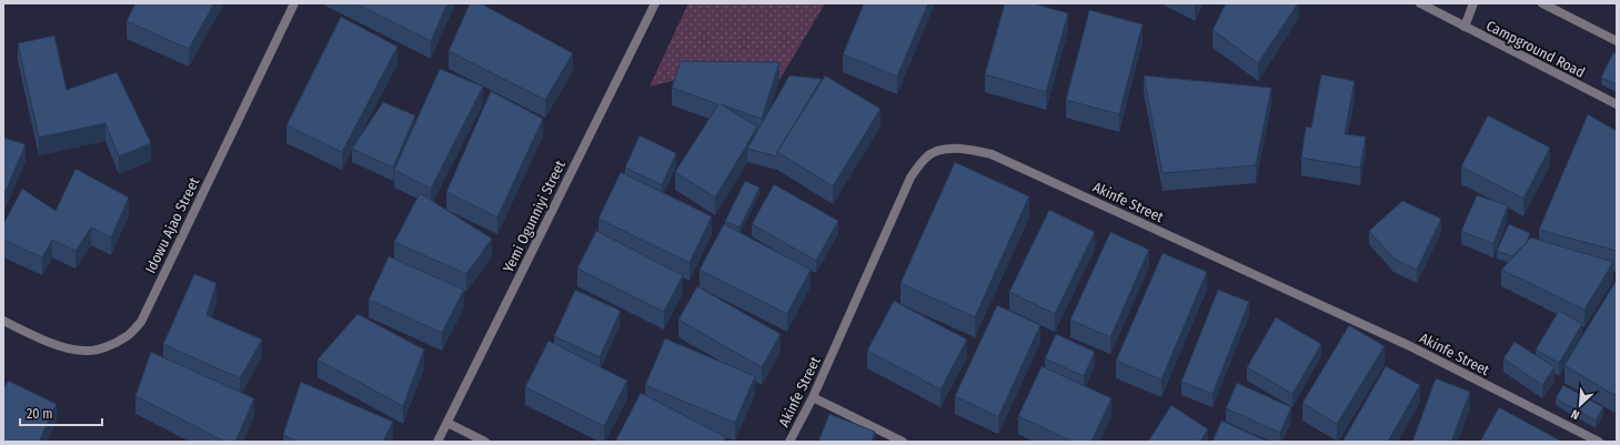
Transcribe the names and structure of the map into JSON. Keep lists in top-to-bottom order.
{
  "streets": {
    "street": [
      "Campground Road",
      "Akinfe Street",
      "Yemi Ogunniyi Street",
      "Idowu Ajao Street"
    ]
  },
  "scale_bar": "20 m",
  "north": "bottom left"
}
